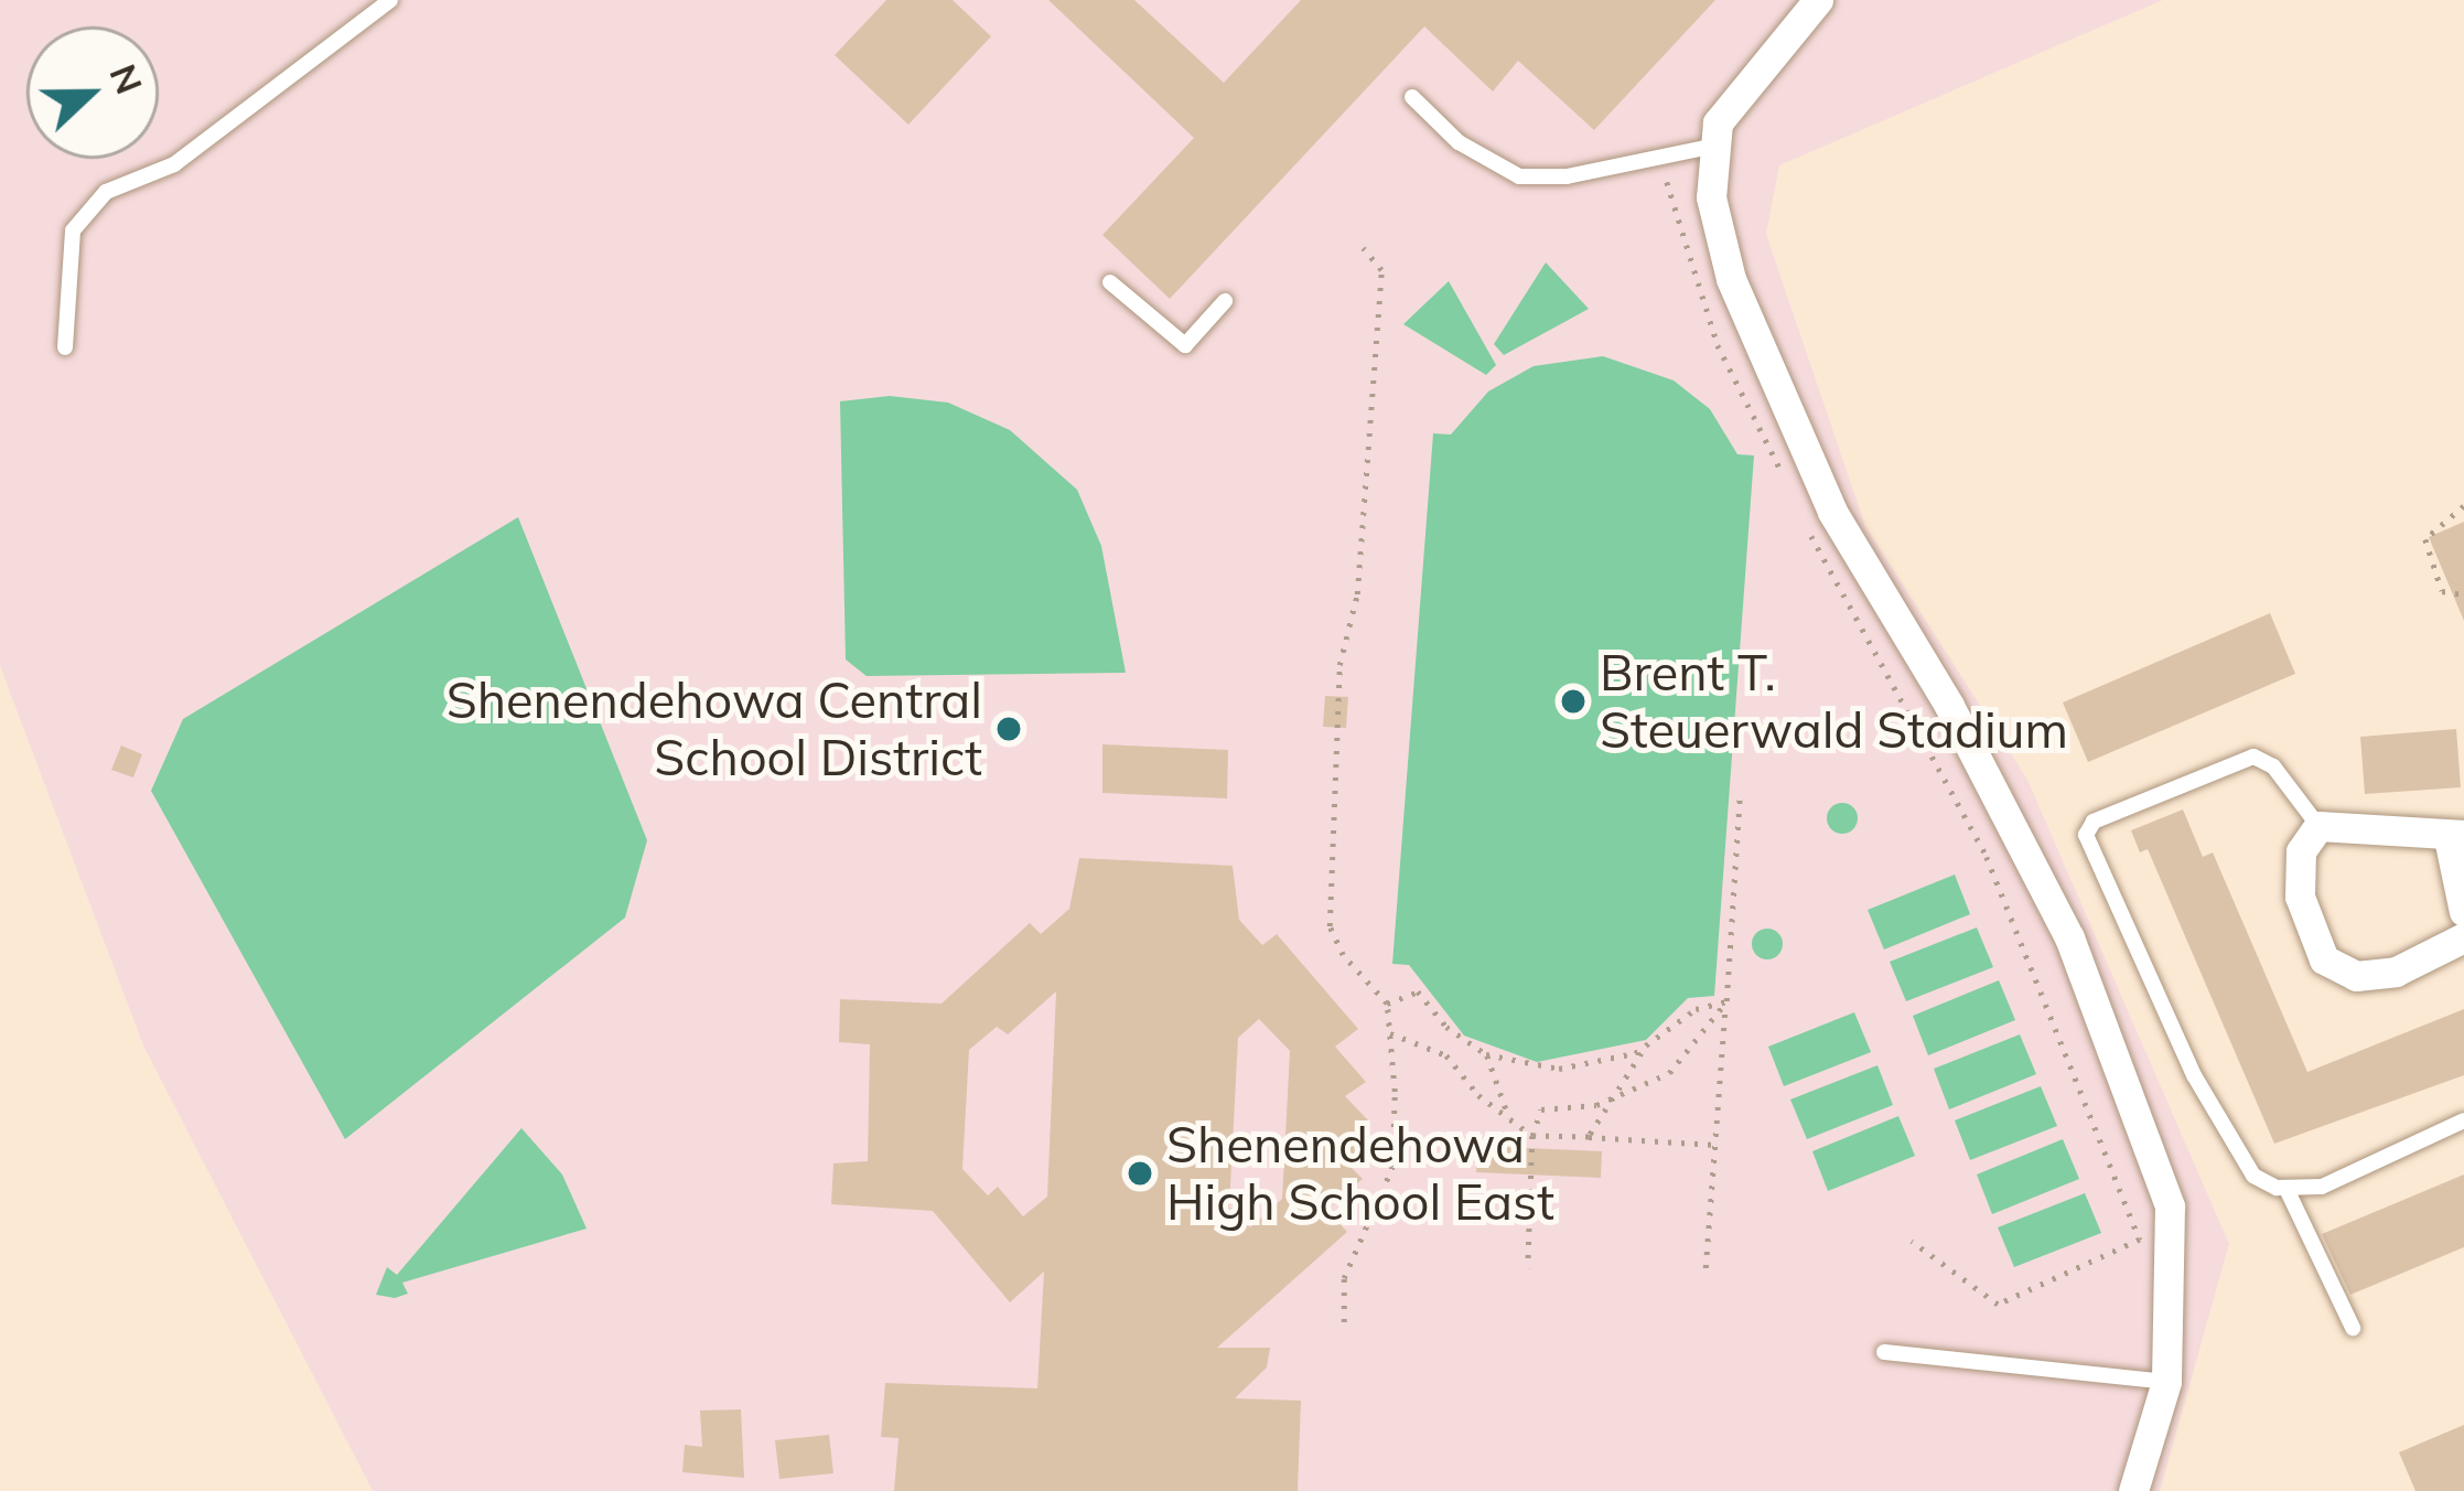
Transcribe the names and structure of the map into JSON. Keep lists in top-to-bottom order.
{
  "places": ["Brent T. Steuerwald Stadium", "Shenendehowa Central School District", "Shenendehowa High School East"],
  "north": "right"
}
